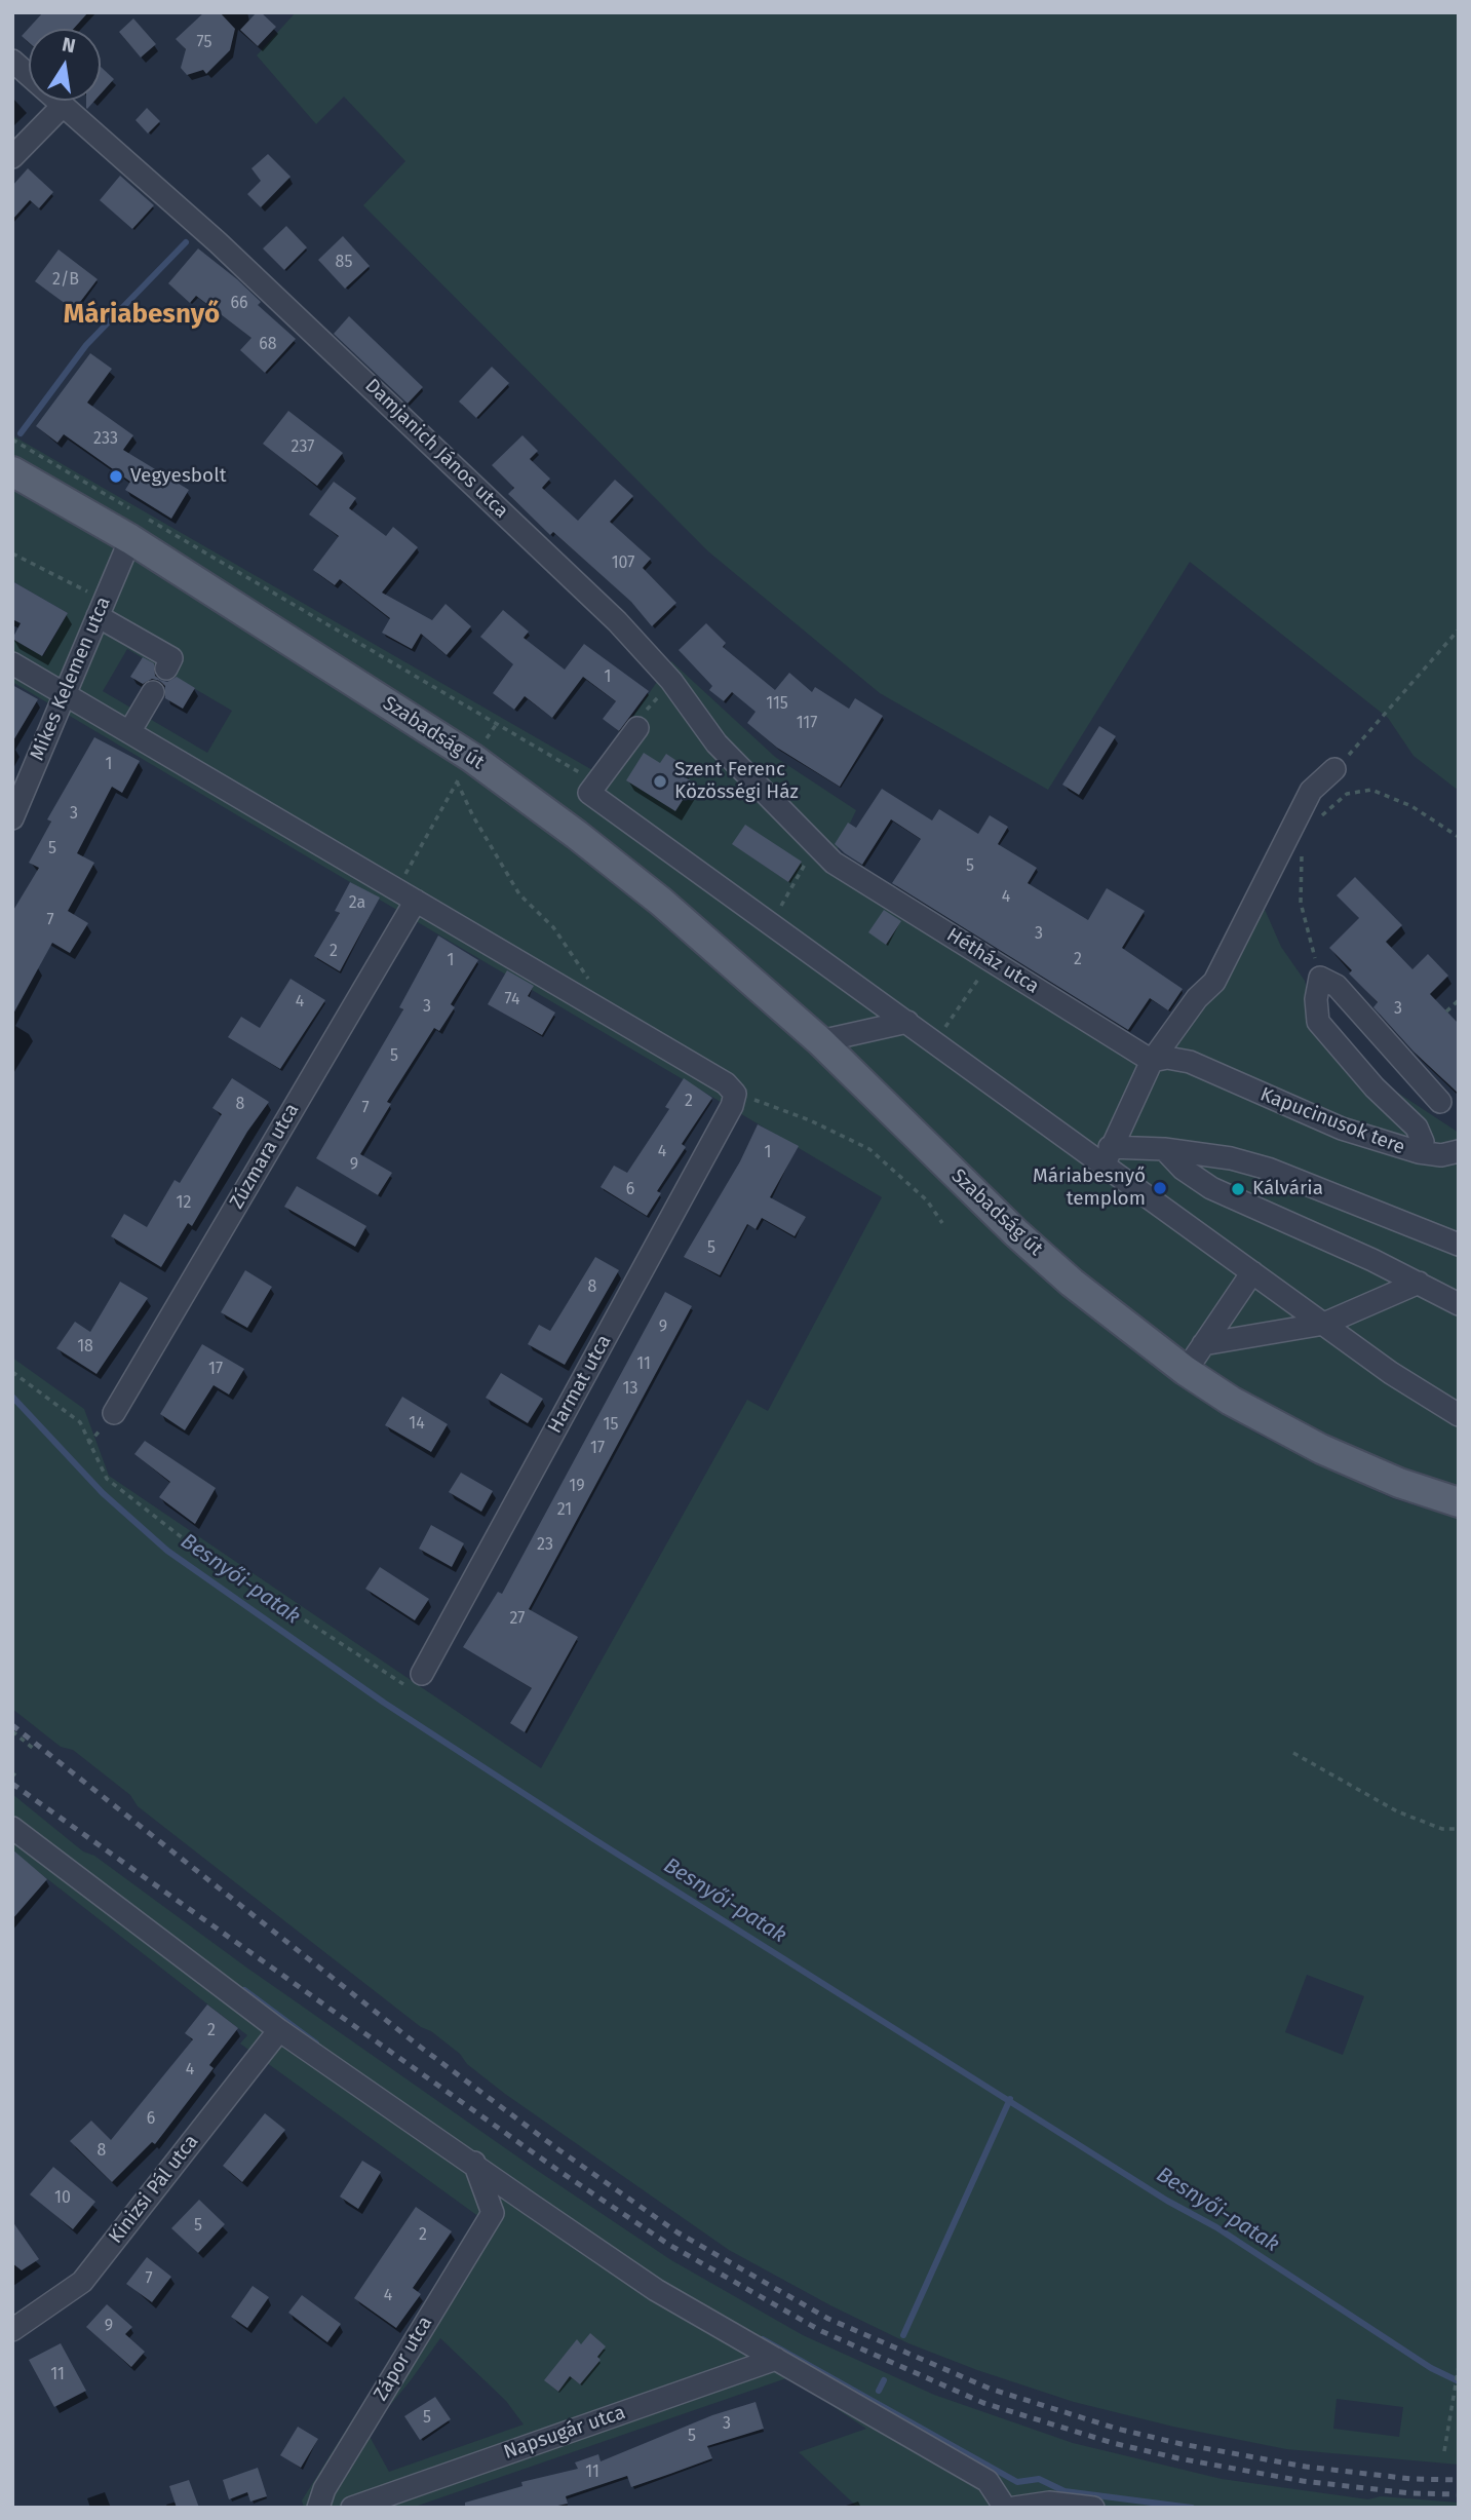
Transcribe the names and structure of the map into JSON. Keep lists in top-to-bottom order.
{
  "streets": {
    "main road": ["Szabadság út"],
    "street": [
      "Damjanich János utca",
      "Mikes Kelemen utca",
      "Hétház utca",
      "Kapucinusok tere",
      "Zúzmara utca",
      "Harmat utca",
      "Kinizsi Pál utca",
      "Zápor utca",
      "Napsugár utca"
    ]
  },
  "crossings": [
    ["Damjanich János utca", "Hétház utca"],
    ["Mikes Kelemen utca", "Szabadság út"],
    ["Hétház utca", "Kapucinusok tere"]
  ],
  "districts": ["Máriabesnyő"],
  "water": ["Besnyői-patak"],
  "places": [
    "Vegyesbolt",
    "Szent Ferenc Közösségi Ház",
    "Máriabesnyő templom",
    "Kálvária"
  ],
  "house_numbers": [
    "75",
    "85",
    "2/B",
    "66",
    "68",
    "233",
    "237",
    "107",
    "1",
    "115",
    "117",
    "1",
    "3",
    "5",
    "5",
    "4",
    "2a",
    "7",
    "3",
    "2",
    "2",
    "1",
    "74",
    "4",
    "3",
    "3",
    "5",
    "2",
    "8",
    "7",
    "4",
    "1",
    "9",
    "6",
    "12",
    "5",
    "8",
    "9",
    "18",
    "11",
    "17",
    "13",
    "14",
    "15",
    "17",
    "19",
    "21",
    "23",
    "27",
    "2",
    "4",
    "6",
    "8",
    "10",
    "5",
    "2",
    "7",
    "4",
    "9",
    "11",
    "5",
    "3",
    "5",
    "11"
  ],
  "north": "top"
}
